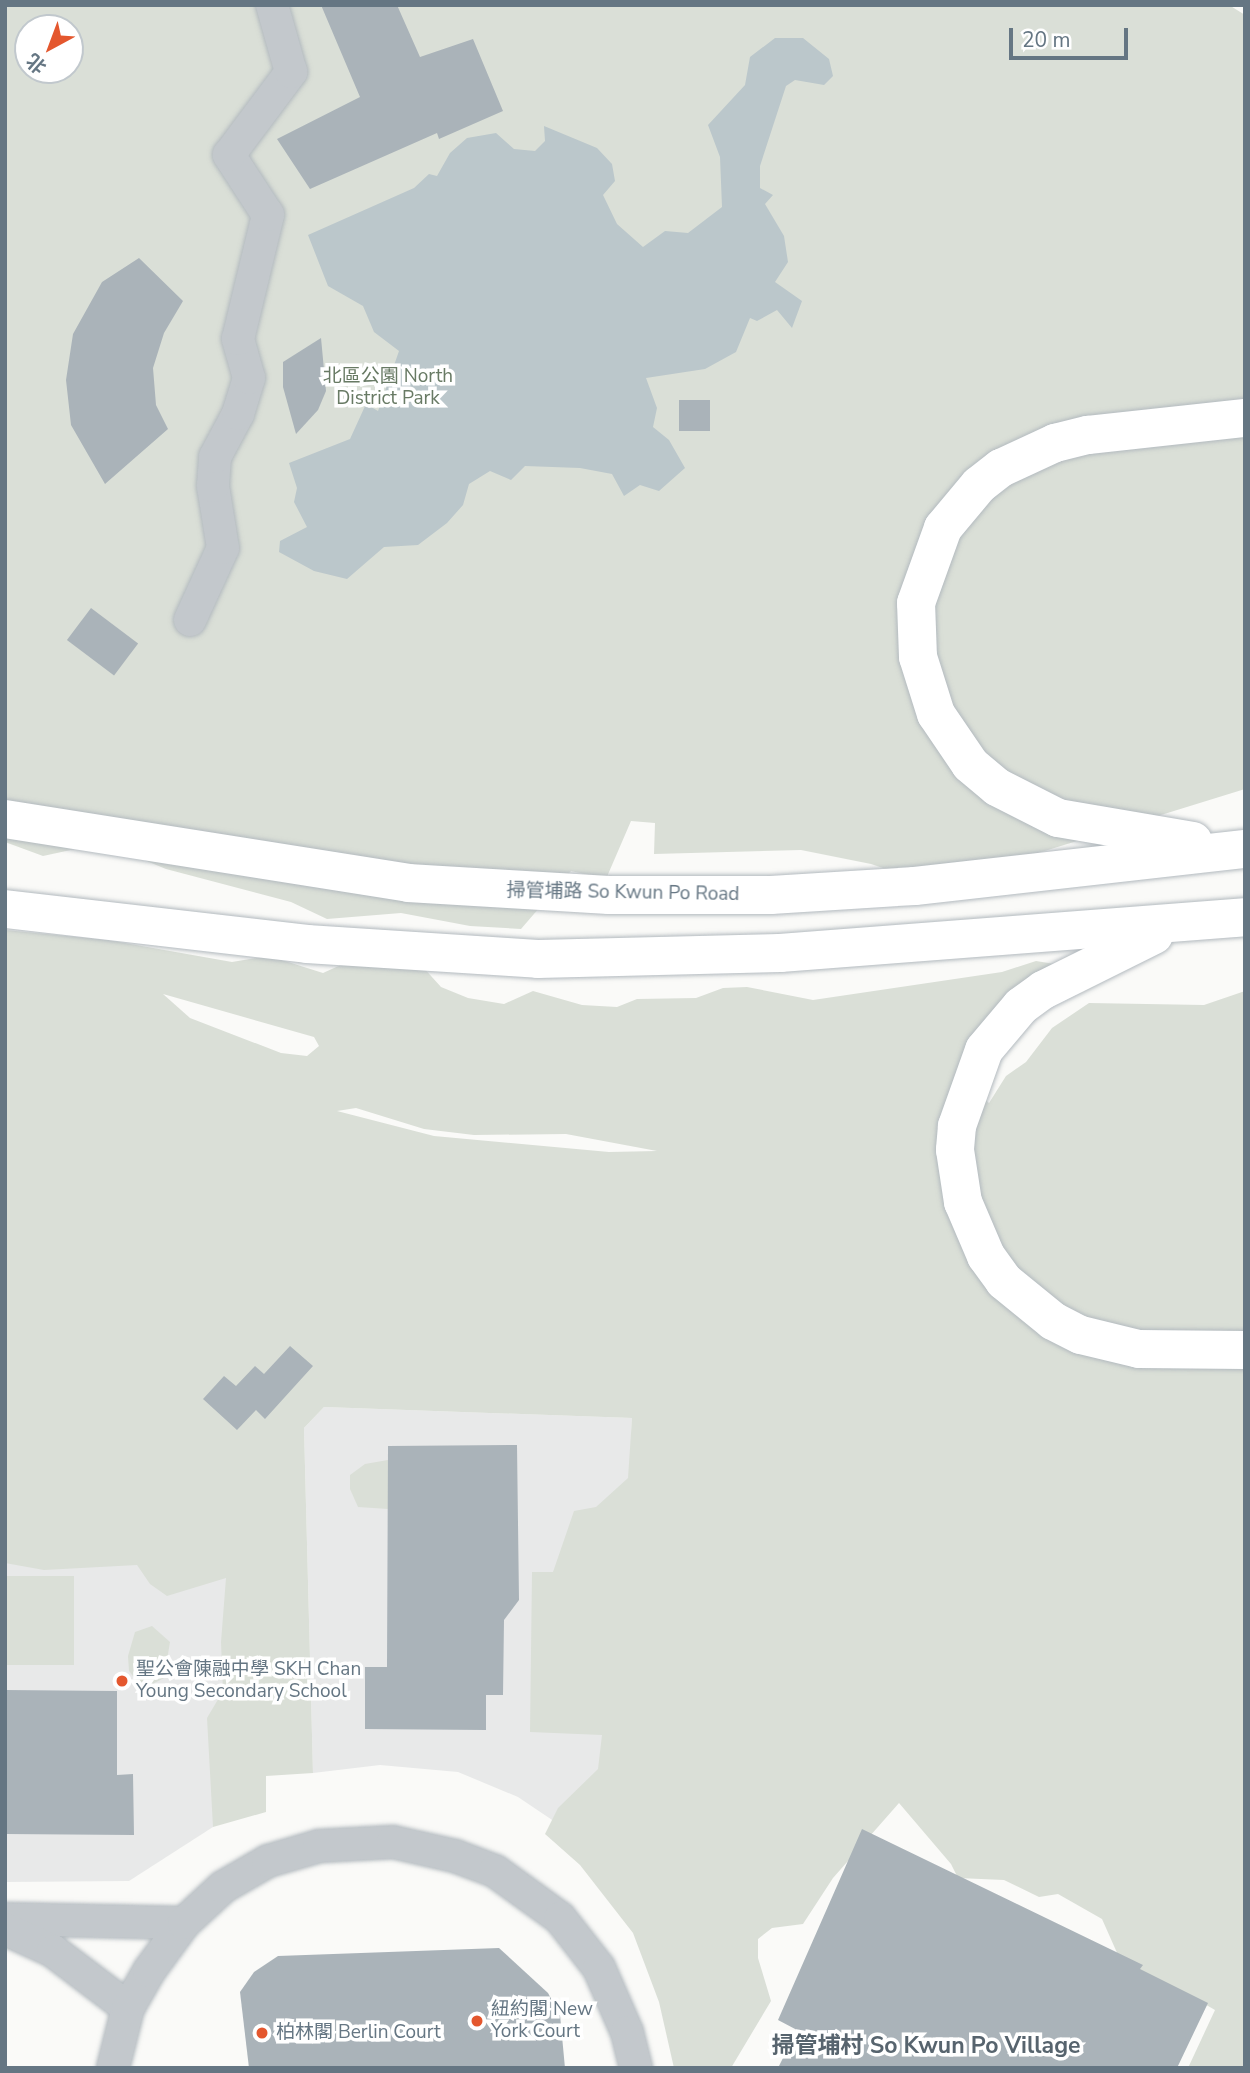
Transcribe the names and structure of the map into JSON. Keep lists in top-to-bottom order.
{
  "streets": {
    "main road": ["掃管埔路 So Kwun Po Road"]
  },
  "districts": ["掃管埔村 So Kwun Po Village"],
  "parks": ["北區公園 North District Park"],
  "places": ["聖公會陳融中學 SKH Chan Young Secondary School", "紐約閣 New York Court", "柏林閣 Berlin Court"],
  "scale_bar": "20 m",
  "north": "bottom left"
}
